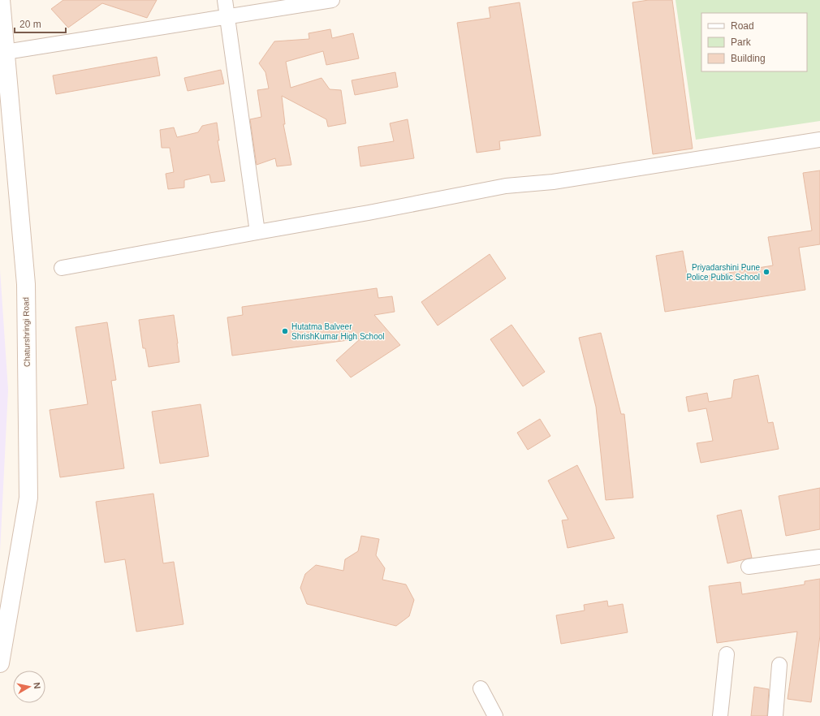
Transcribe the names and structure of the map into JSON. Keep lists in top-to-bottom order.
{
  "streets": {
    "street": ["Chaturshringi Road"]
  },
  "places": ["Priyadarshini Pune Police Public School", "Hutatma Balveer ShrishKumar High School"],
  "legend": ["Road", "Park", "Building"],
  "scale_bar": "20 m",
  "north": "right"
}
